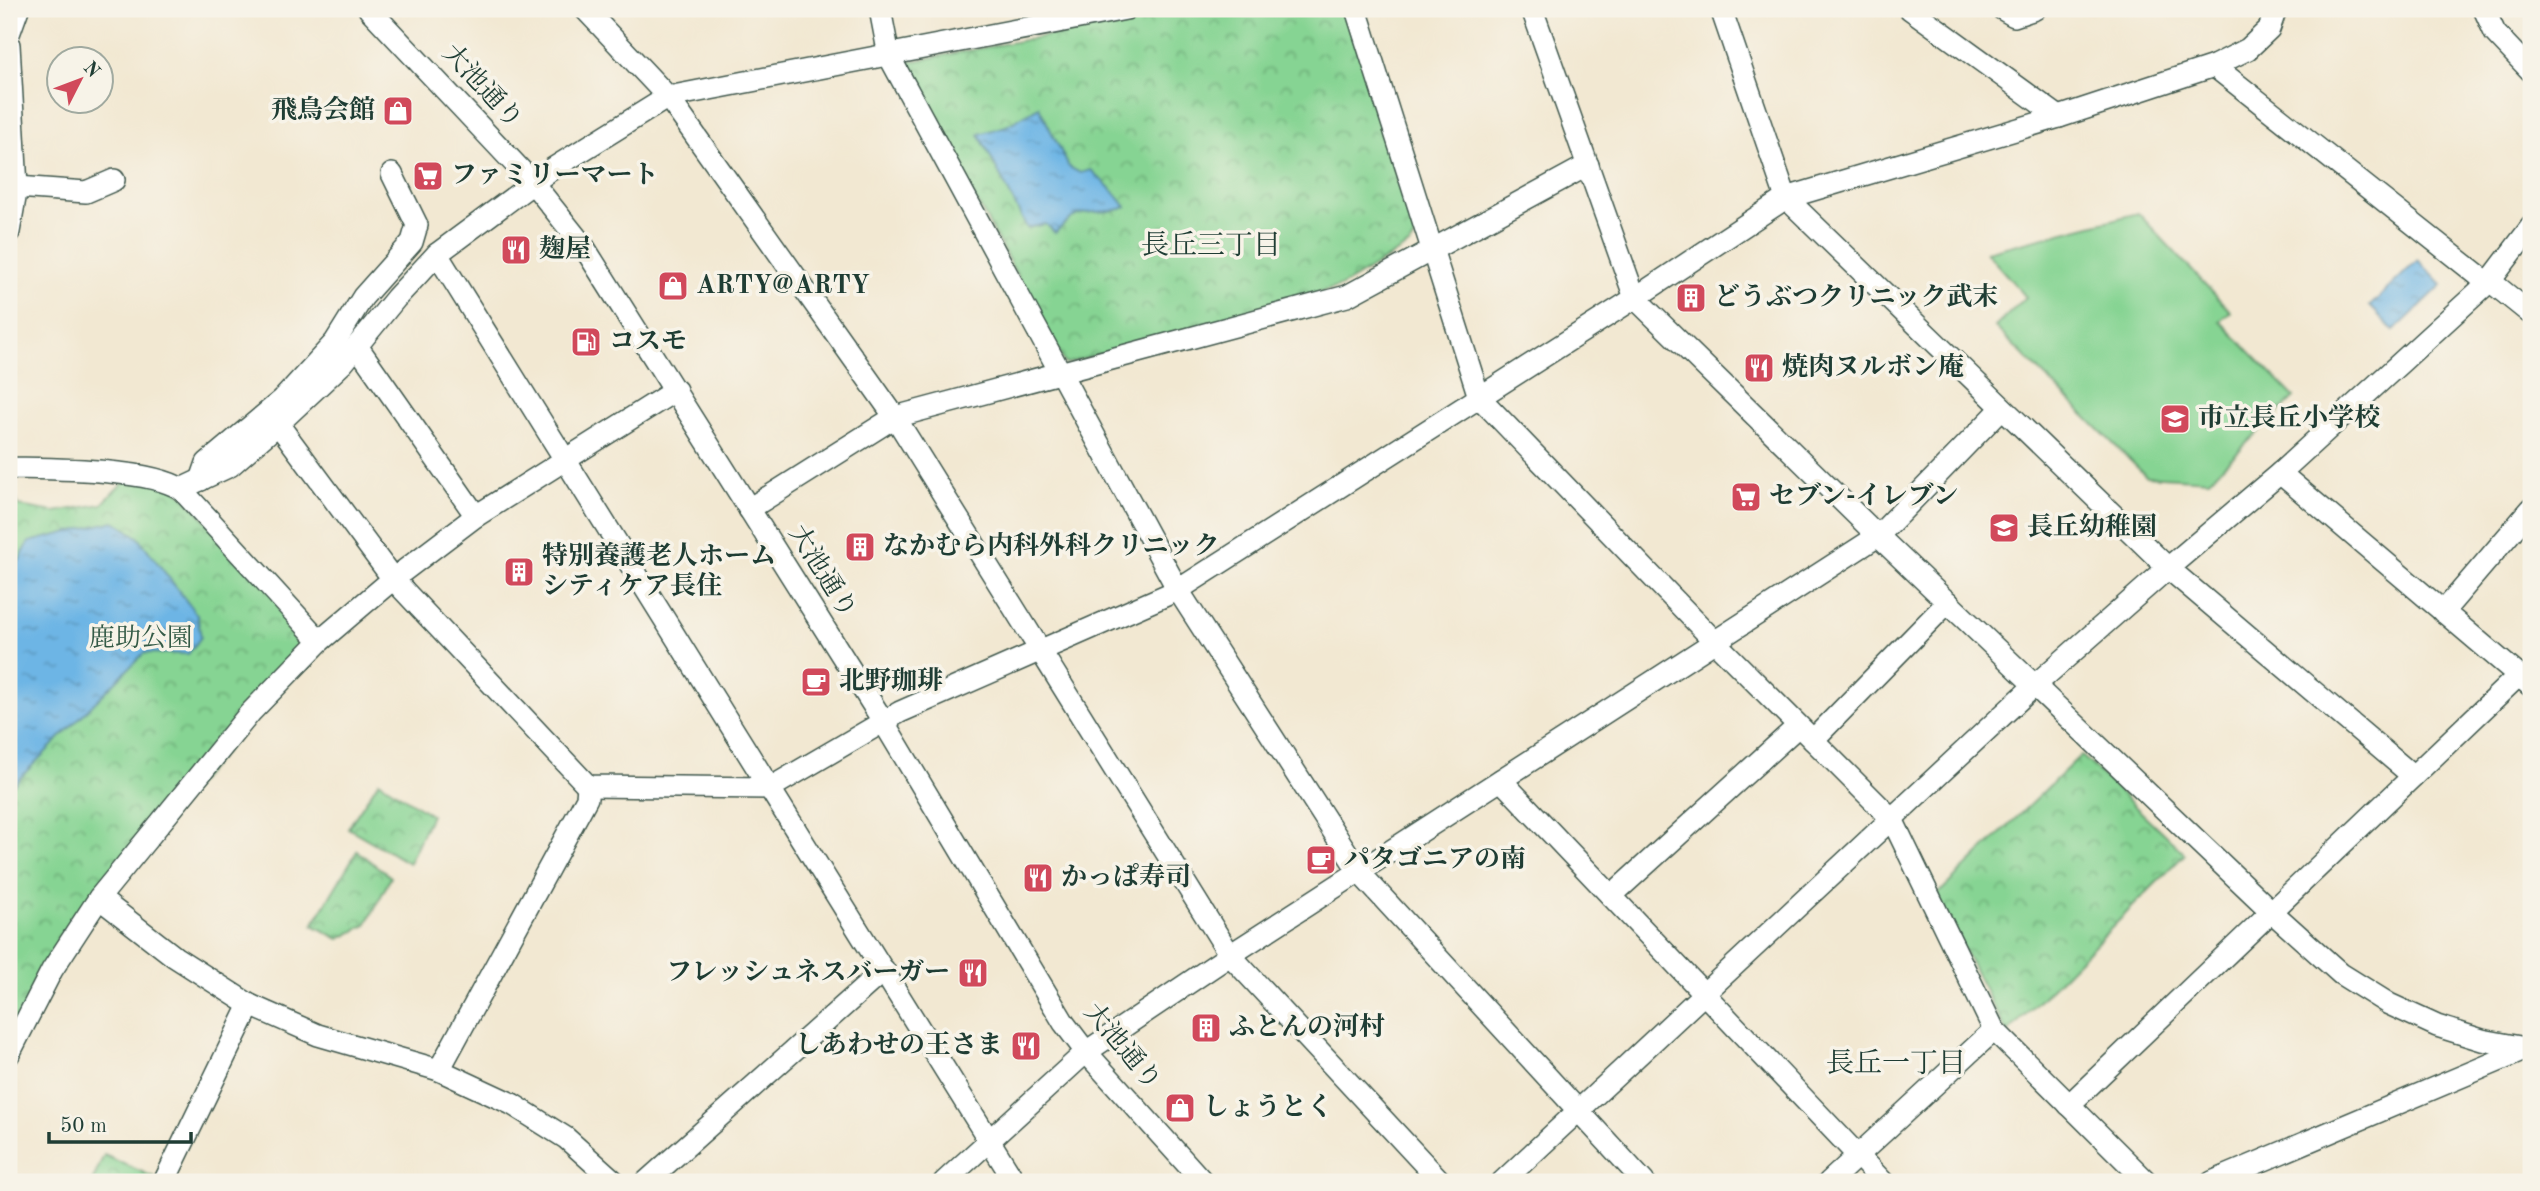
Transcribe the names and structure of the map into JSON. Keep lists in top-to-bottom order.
{
  "streets": {
    "street": ["大池通り"]
  },
  "districts": ["長丘三丁目", "長丘一丁目"],
  "parks": ["鹿助公園"],
  "places": {
    "shop": ["飛鳥会館", "ARTY@ARTY", "しょうとく"],
    "supermarket": ["ファミリーマート", "セブン-イレブン"],
    "restaurant": [
      "麹屋",
      "焼肉ヌルボン庵",
      "かっぱ寿司",
      "フレッシュネスバーガー",
      "しあわせの王さま"
    ],
    "building": [
      "どうぶつクリニック武末",
      "なかむら内科外科クリニック",
      "特別養護老人ホーム シティケア長住",
      "ふとんの河村"
    ],
    "fuel station": ["コスモ"],
    "school or university": ["市立長丘小学校", "長丘幼稚園"],
    "cafe": ["北野珈琲", "パタゴニアの南"]
  },
  "scale_bar": "50 m",
  "north": "top right"
}
